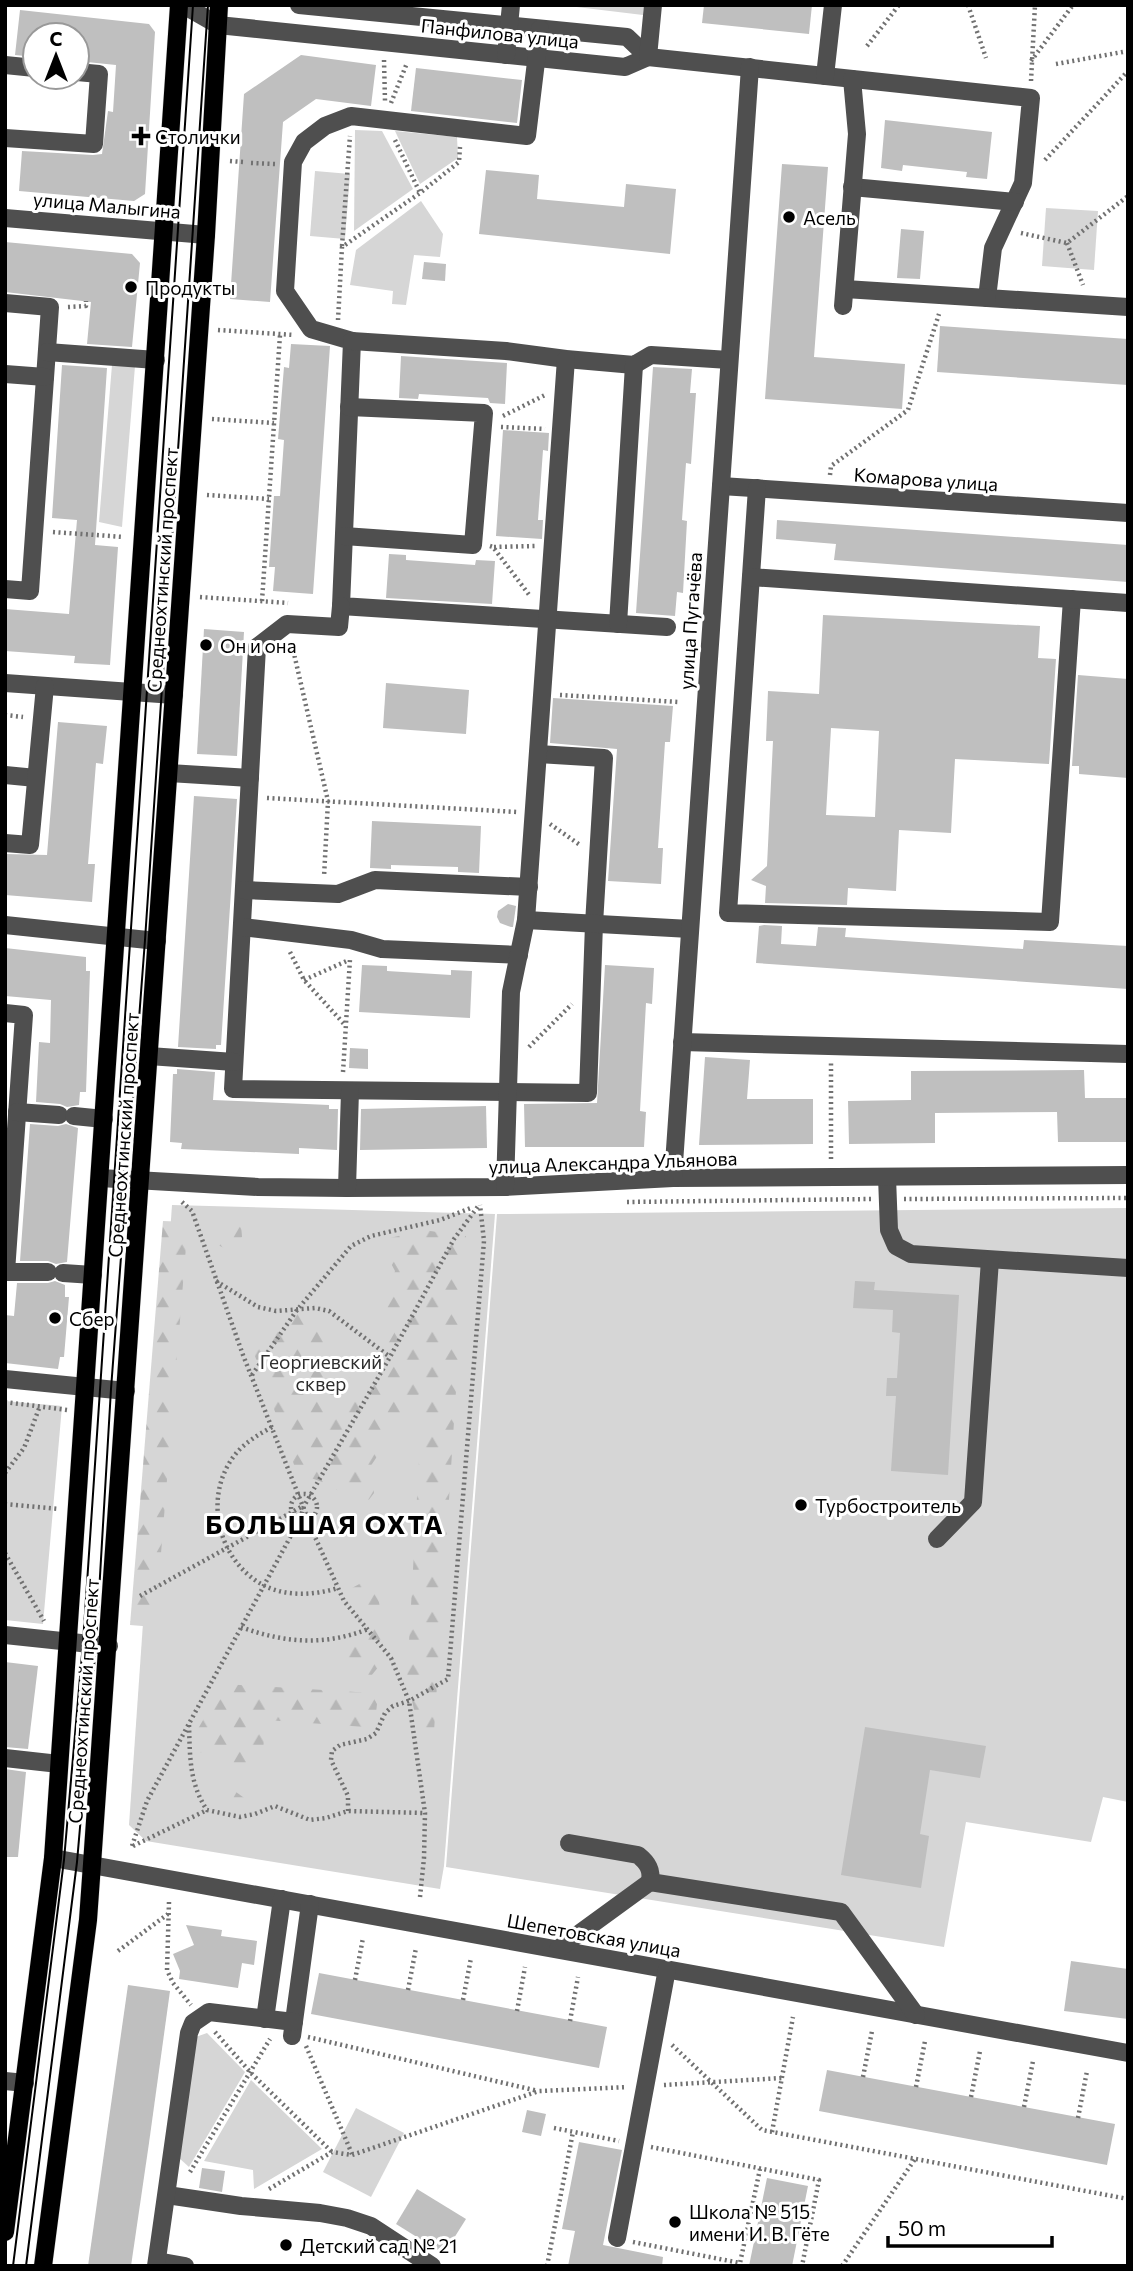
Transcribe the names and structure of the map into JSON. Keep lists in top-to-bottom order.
{
  "streets": {
    "main road": ["Среднеохтинский проспект"],
    "street": [
      "Панфилова улица",
      "улица Малыгина",
      "Комарова улица",
      "улица Пугачёва",
      "улица Александра Ульянова",
      "Шепетовская улица"
    ]
  },
  "crossings": [
    ["Панфилова улица", "Среднеохтинский проспект"],
    ["Панфилова улица", "улица Пугачёва"],
    ["улица Малыгина", "Среднеохтинский проспект"],
    ["Комарова улица", "улица Пугачёва"],
    ["Среднеохтинский проспект", "улица Александра Ульянова"],
    ["Среднеохтинский проспект", "Шепетовская улица"],
    ["улица Пугачёва", "улица Александра Ульянова"]
  ],
  "districts": ["БОЛЬШАЯ ОХТА"],
  "parks": ["Георгиевский сквер"],
  "places": {
    "health": ["Столички"],
    "other": [
      "Асель",
      "Продукты",
      "Он и она",
      "Сбер",
      "Турбостроитель",
      "Школа № 515 имени И. В. Гёте",
      "Детский сад № 21"
    ]
  },
  "scale_bar": "50 m",
  "north": "top"
}
